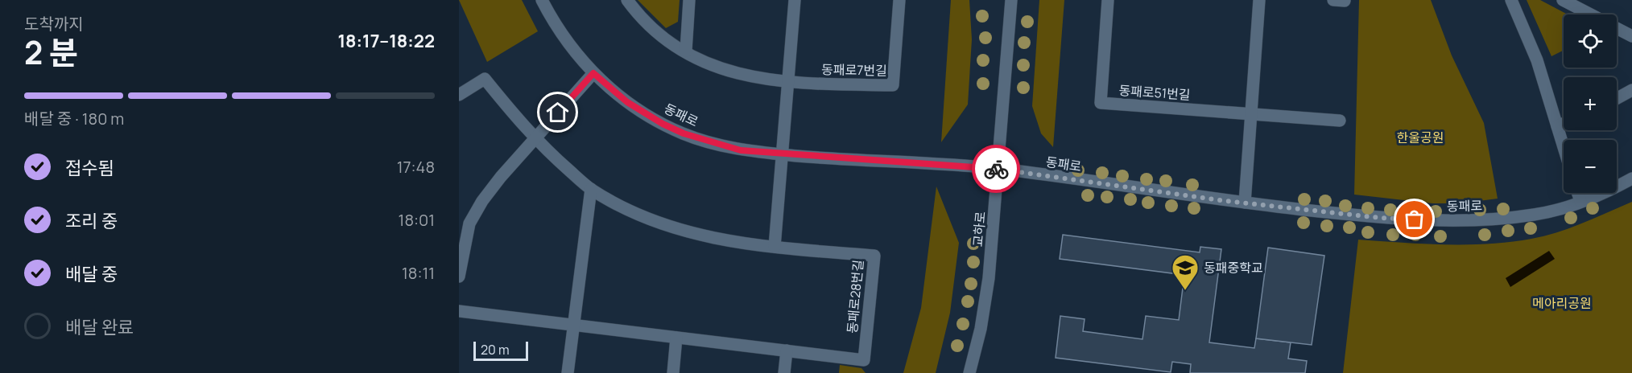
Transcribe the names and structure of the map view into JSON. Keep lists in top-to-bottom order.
{
  "streets": {
    "street": [
      "동패로7번길",
      "동패로51번길",
      "동패로",
      "교하로",
      "동패로28번길"
    ]
  },
  "crossings": [
    ["동패로", "교하로"]
  ],
  "parks": ["한울공원", "메아리공원"],
  "places": {
    "school or university": ["동패중학교"]
  },
  "scale_bar": "20 m",
  "page": {
    "heading": ["2 분", "도착까지", "18:17–18:22"],
    "map_buttons": ["+", "−"],
    "bar": "배달 중 · 180 m",
    "list": [
      ["접수됨", "17:48"],
      ["조리 중", "18:01"],
      ["배달 중", "18:11"],
      "배달 완료"
    ],
    "scale": "20 m"
  }
}
